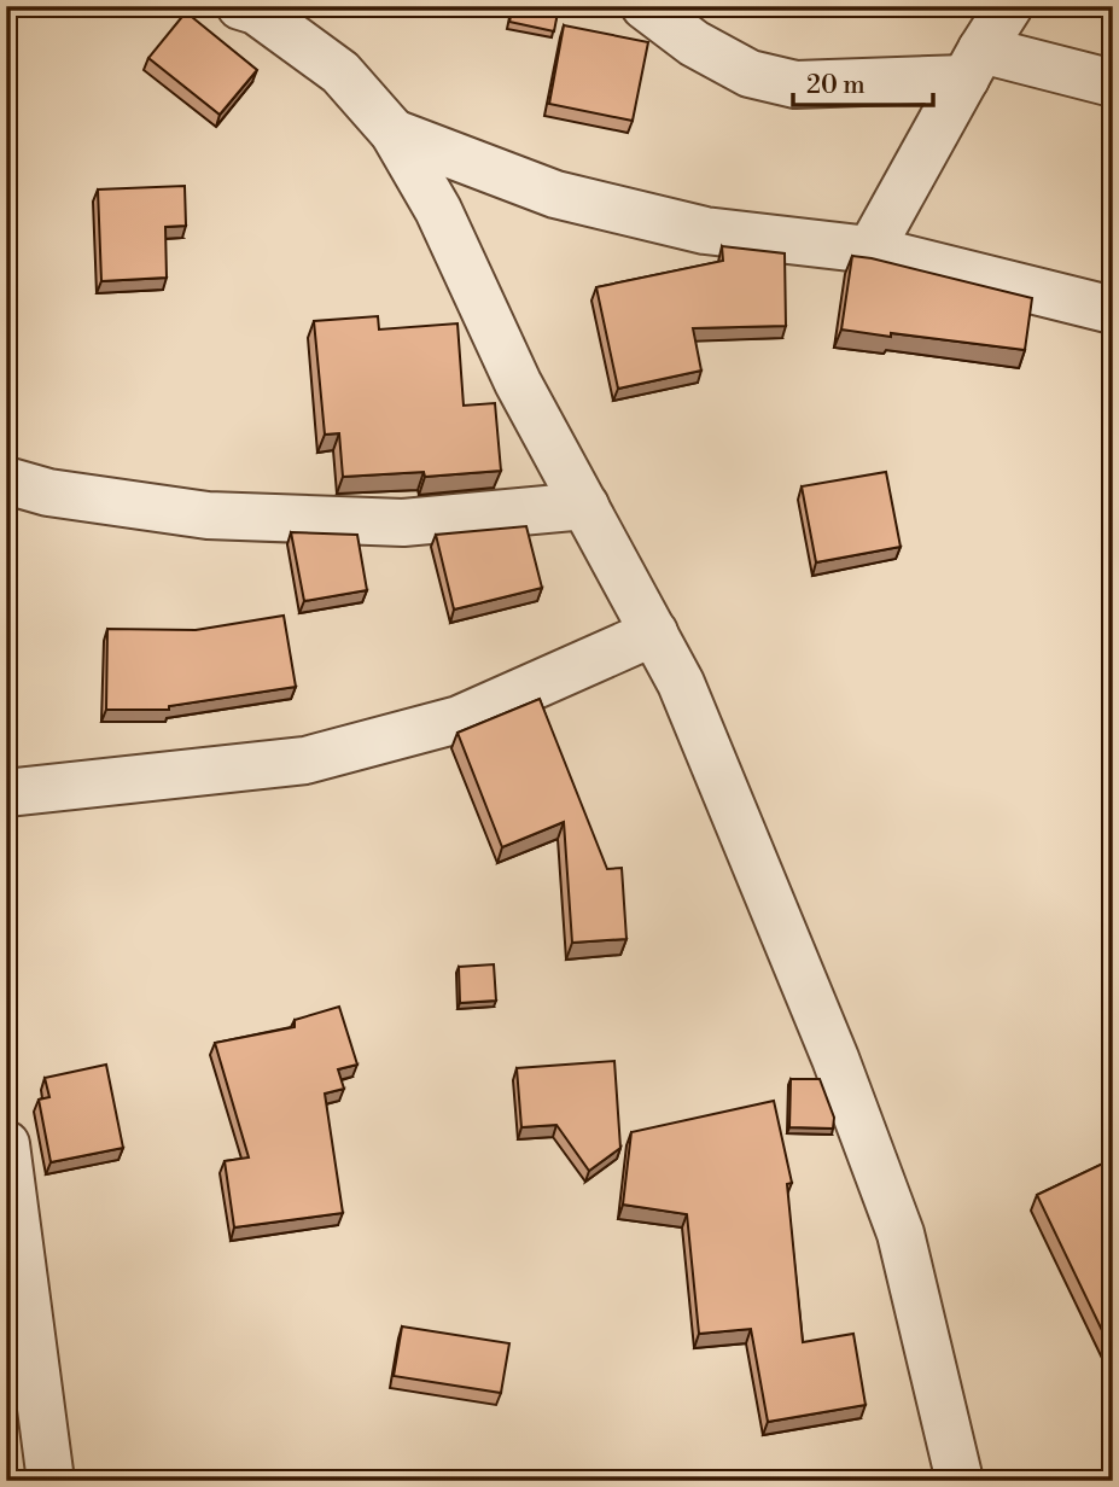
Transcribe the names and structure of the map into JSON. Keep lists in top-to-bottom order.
{
  "scale_bar": "20 m"
}
